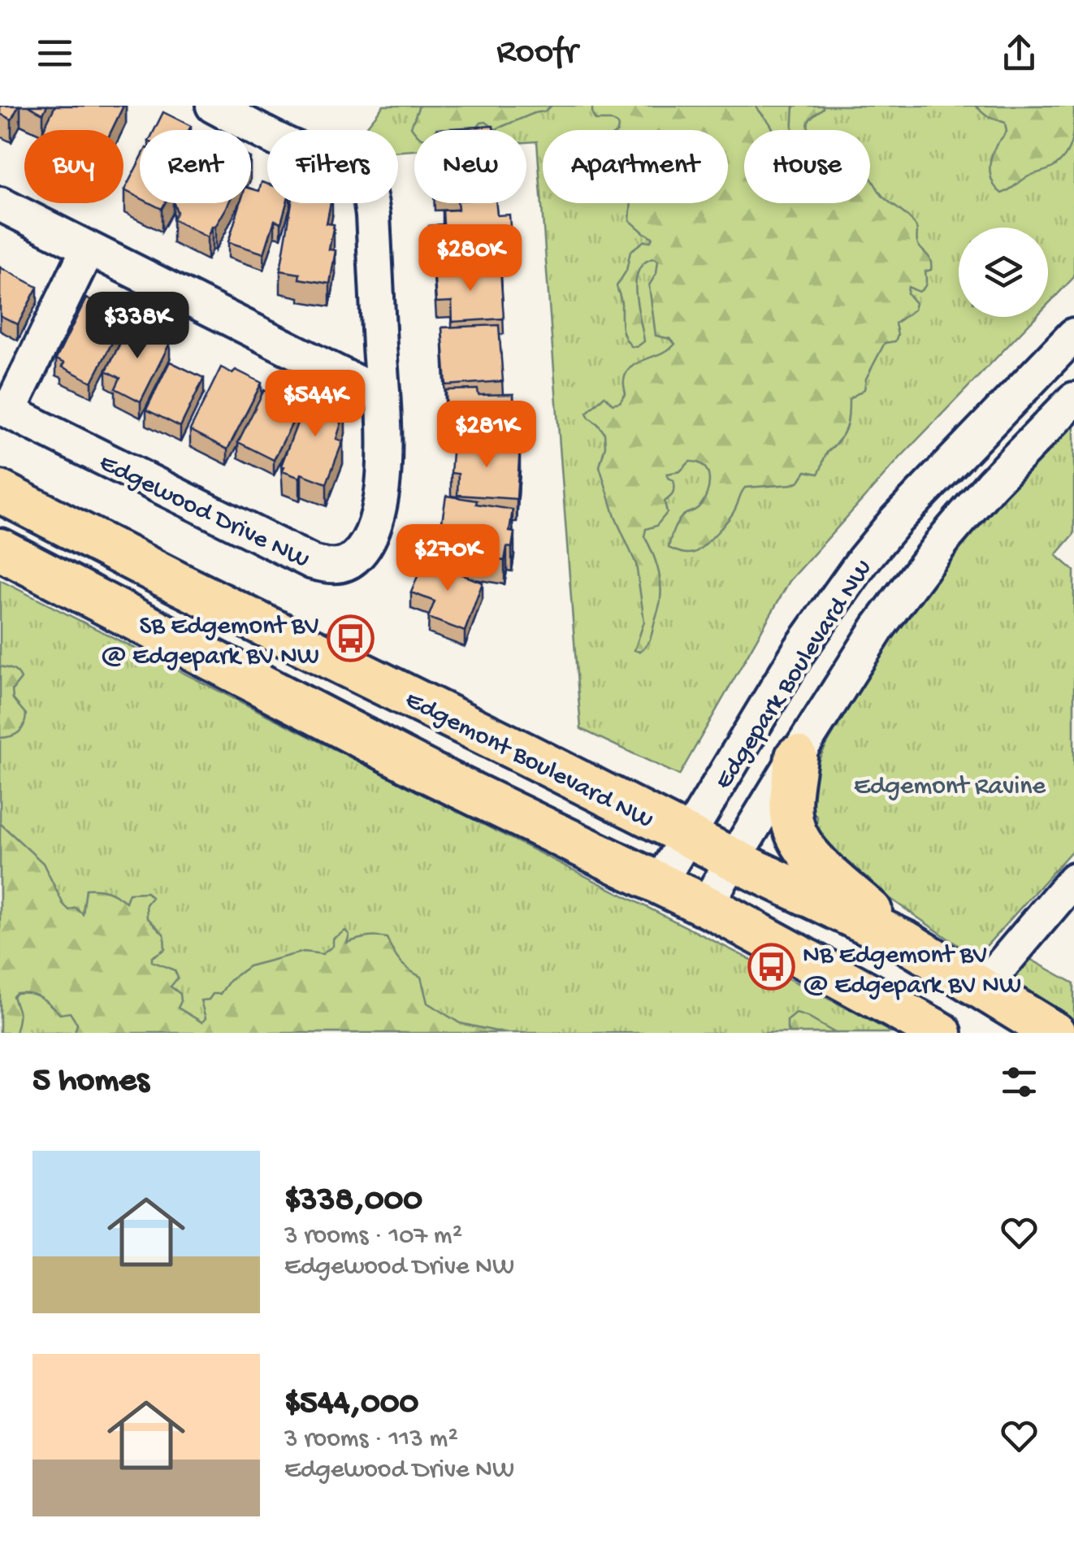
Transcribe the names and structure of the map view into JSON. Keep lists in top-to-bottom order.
{
  "streets": {
    "main road": ["Edgemont Boulevard NW"],
    "street": ["Edgewood Drive NW", "Edgepark Boulevard NW"]
  },
  "crossings": [
    ["Edgepark Boulevard NW", "Edgemont Boulevard NW"]
  ],
  "parks": ["Edgemont Ravine"],
  "places": {
    "bus stop": ["SB Edgemont BV @ Edgepark BV NW", "NB Edgemont BV @ Edgepark BV NW"]
  },
  "page": {
    "header": "Roofr",
    "chip": [
      "Buy",
      "Rent",
      "Filters",
      "New",
      "Apartment",
      "House"
    ],
    "price": [
      "$280K",
      "$338K",
      "$544K",
      "$281K",
      "$270K"
    ],
    "heading": "5 homes",
    "list": [
      {
        "name": "$338,000",
        "note": "3 rooms · 107 m² · Edgewood Drive NW"
      },
      {
        "name": "$544,000",
        "note": "3 rooms · 113 m² · Edgewood Drive NW"
      }
    ]
  }
}
